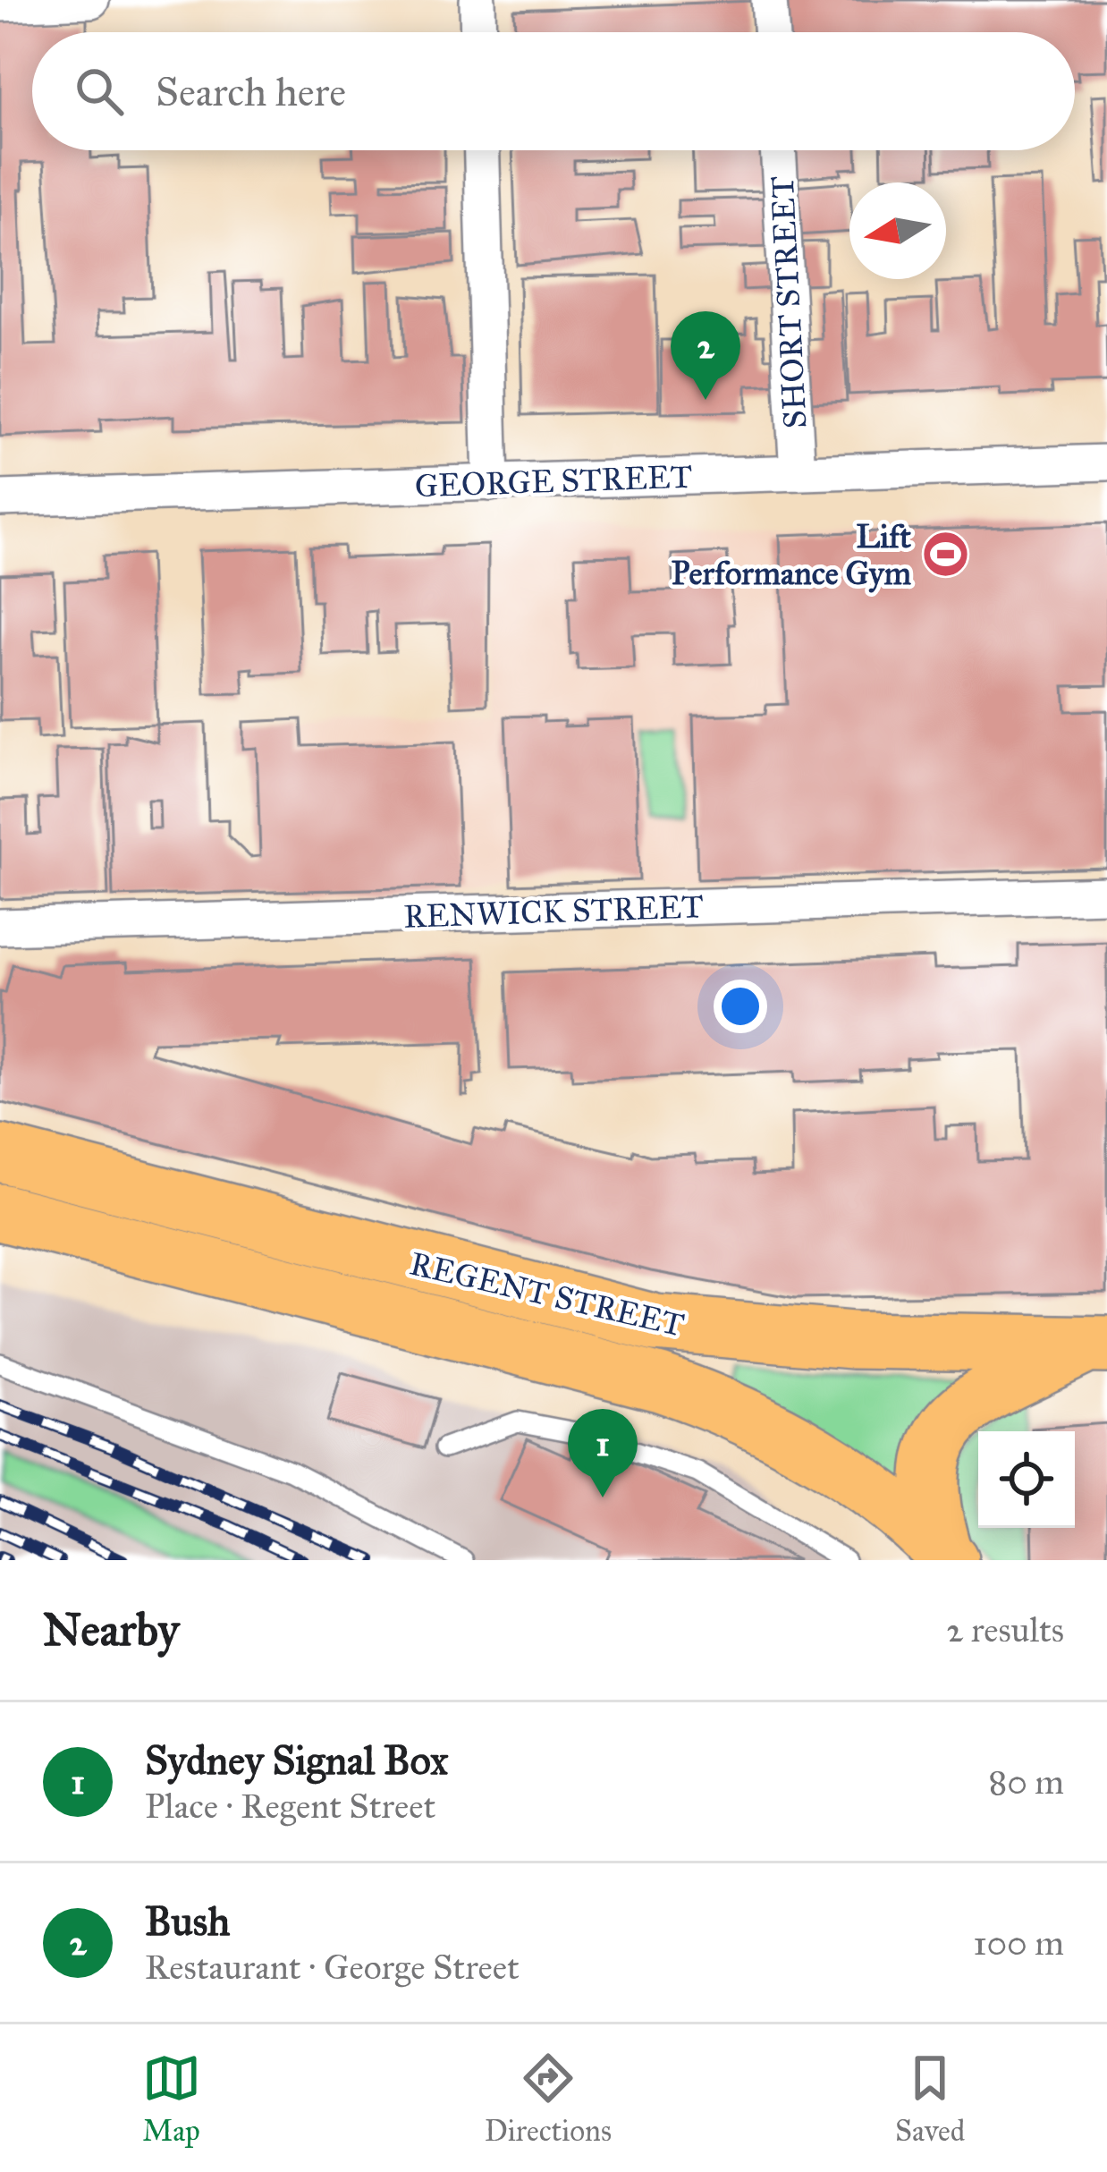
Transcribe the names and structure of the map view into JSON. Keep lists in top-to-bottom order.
{
  "streets": {
    "main road": ["REGENT STREET"],
    "street": ["SHORT STREET", "GEORGE STREET", "RENWICK STREET"]
  },
  "crossings": [
    ["SHORT STREET", "GEORGE STREET"]
  ],
  "places": {
    "sports": ["Lift Performance Gym"]
  },
  "north": "left",
  "page": {
    "search": "Search here",
    "pins": ["2", "1"],
    "heading": ["Nearby", "2 results"],
    "list": [
      {
        "mark": "1",
        "name": "Sydney Signal Box",
        "note": "Place · Regent Street",
        "value": "80 m"
      },
      {
        "mark": "2",
        "name": "Bush",
        "note": "Restaurant · George Street",
        "value": "100 m"
      }
    ],
    "nav": ["Map", "Directions", "Saved"]
  }
}
